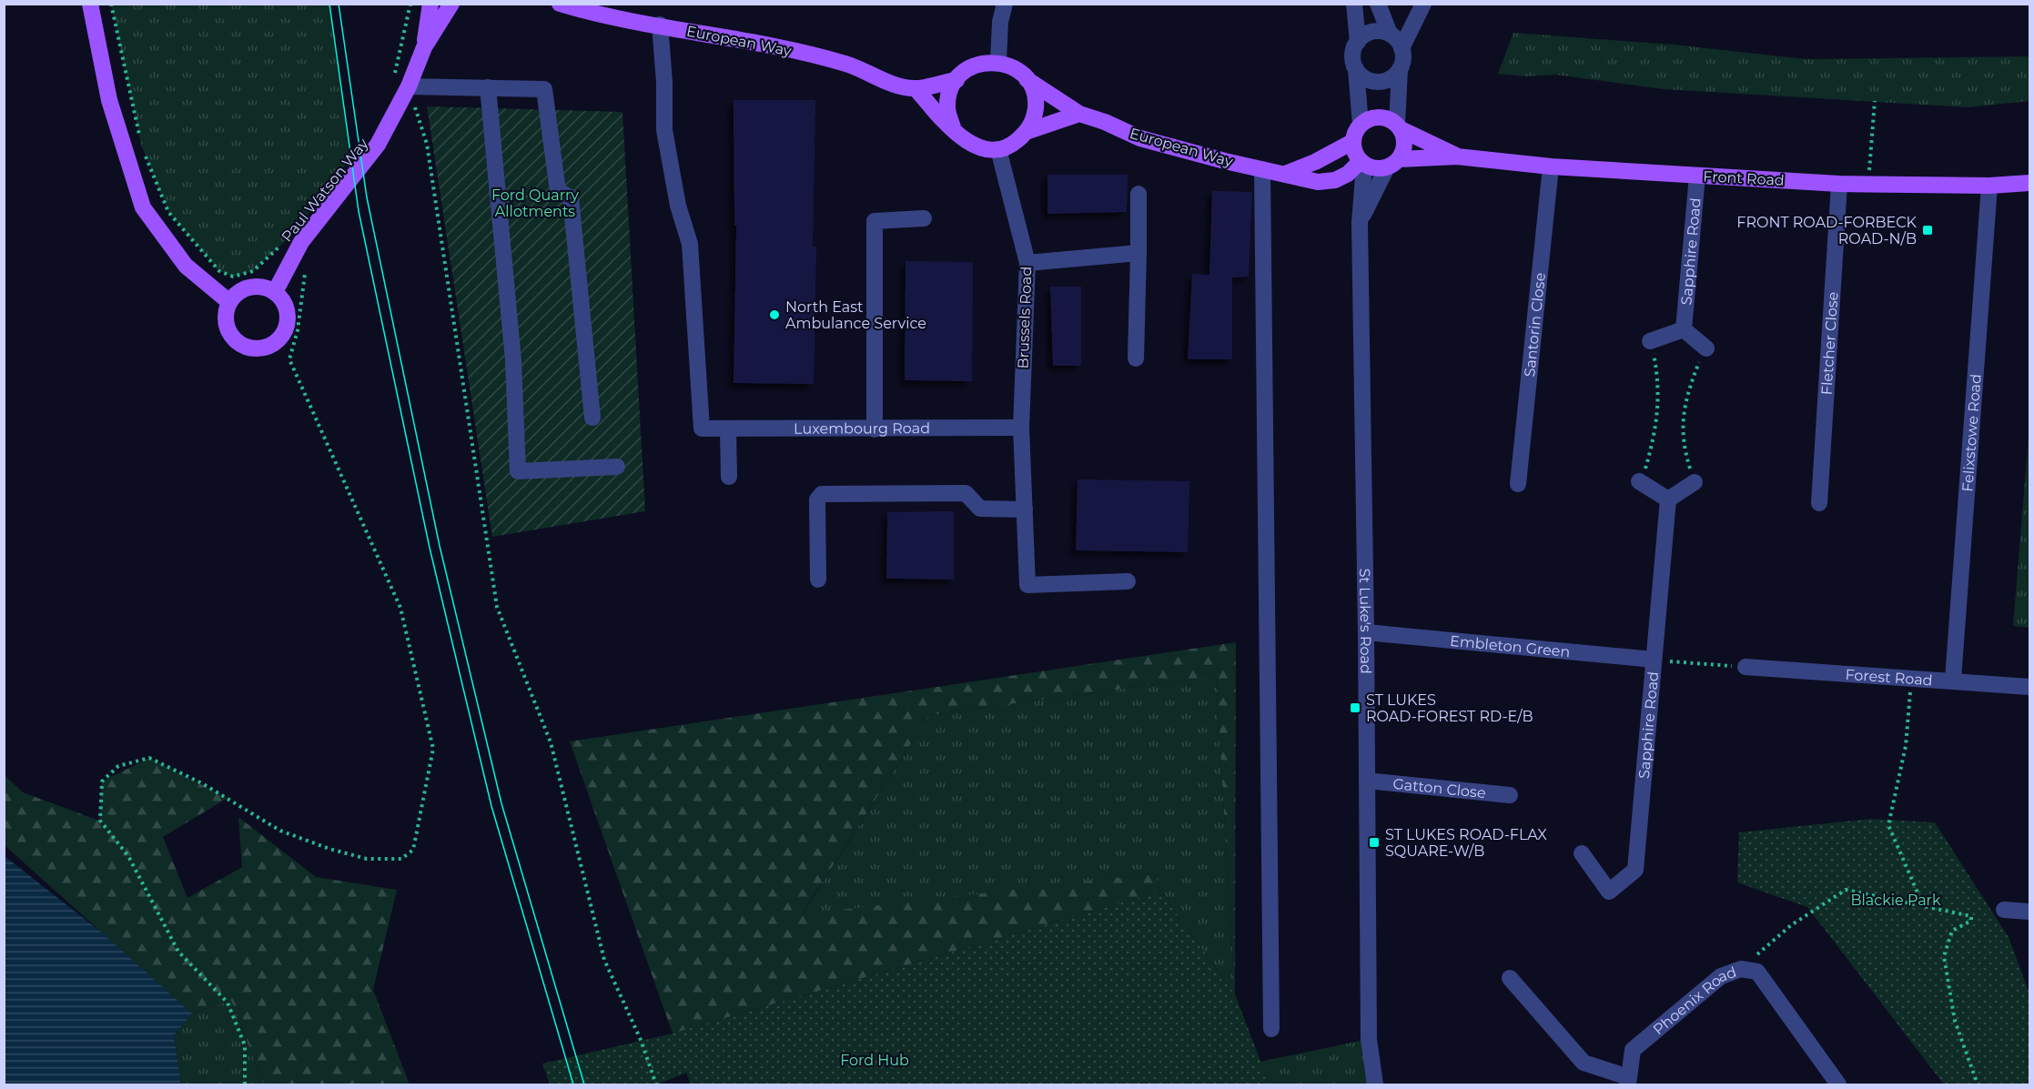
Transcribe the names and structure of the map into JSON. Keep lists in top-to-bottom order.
{
  "streets": {
    "main road": ["European Way", "Front Road"],
    "street": [
      "Sapphire Road",
      "Brussels Road",
      "Santorin Close",
      "Fletcher Close",
      "Luxembourg Road",
      "Felixstowe Road",
      "St Luke's Road",
      "Embleton Green",
      "Forest Road",
      "Gatton Close",
      "Phoenix Road"
    ],
    "path": ["Paul Watson Way"]
  },
  "crossings": [
    ["European Way", "Brussels Road"],
    ["European Way", "Luxembourg Road"],
    ["European Way", "St Luke's Road"],
    ["Front Road", "Sapphire Road"],
    ["Front Road", "Santorin Close"],
    ["Front Road", "Fletcher Close"],
    ["Front Road", "Felixstowe Road"],
    ["Sapphire Road", "Embleton Green"],
    ["Brussels Road", "Luxembourg Road"],
    ["Felixstowe Road", "Forest Road"],
    ["St Luke's Road", "Embleton Green"],
    ["St Luke's Road", "Gatton Close"]
  ],
  "parks": ["Ford Quarry Allotments", "Blackie Park", "Ford Hub"],
  "places": {
    "transit": ["FRONT ROAD-FORBECK ROAD-N/B", "ST LUKES ROAD-FOREST RD-E/B", "ST LUKES ROAD-FLAX SQUARE-W/B"],
    "other": ["North East Ambulance Service"]
  }
}
